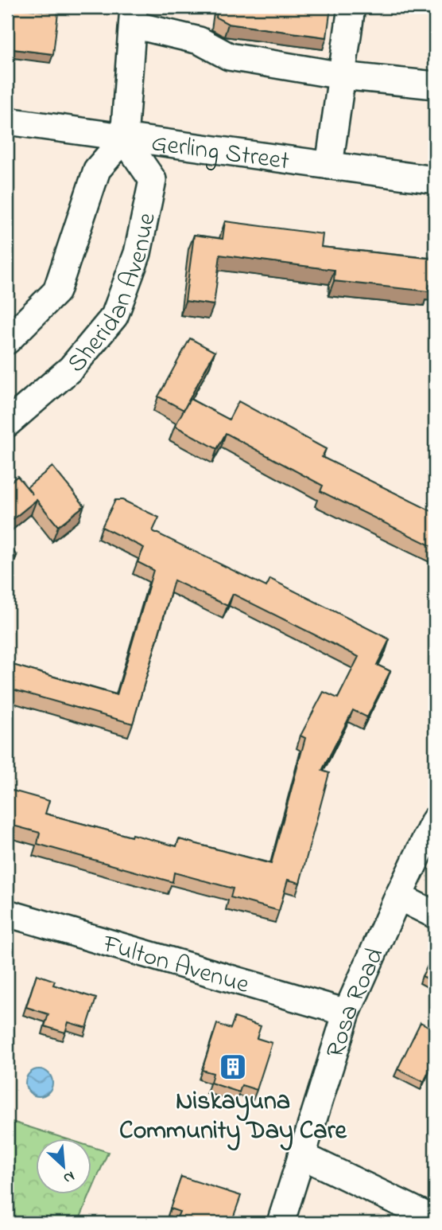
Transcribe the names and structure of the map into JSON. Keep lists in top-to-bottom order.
{
  "streets": {
    "street": [
      "Gerling Street",
      "Sheridan Avenue",
      "Fulton Avenue",
      "Rosa Road"
    ]
  },
  "crossings": [
    ["Gerling Street", "Sheridan Avenue"],
    ["Fulton Avenue", "Rosa Road"]
  ],
  "places": {
    "building": ["Niskayuna Community Day Care"]
  },
  "north": "bottom right"
}
